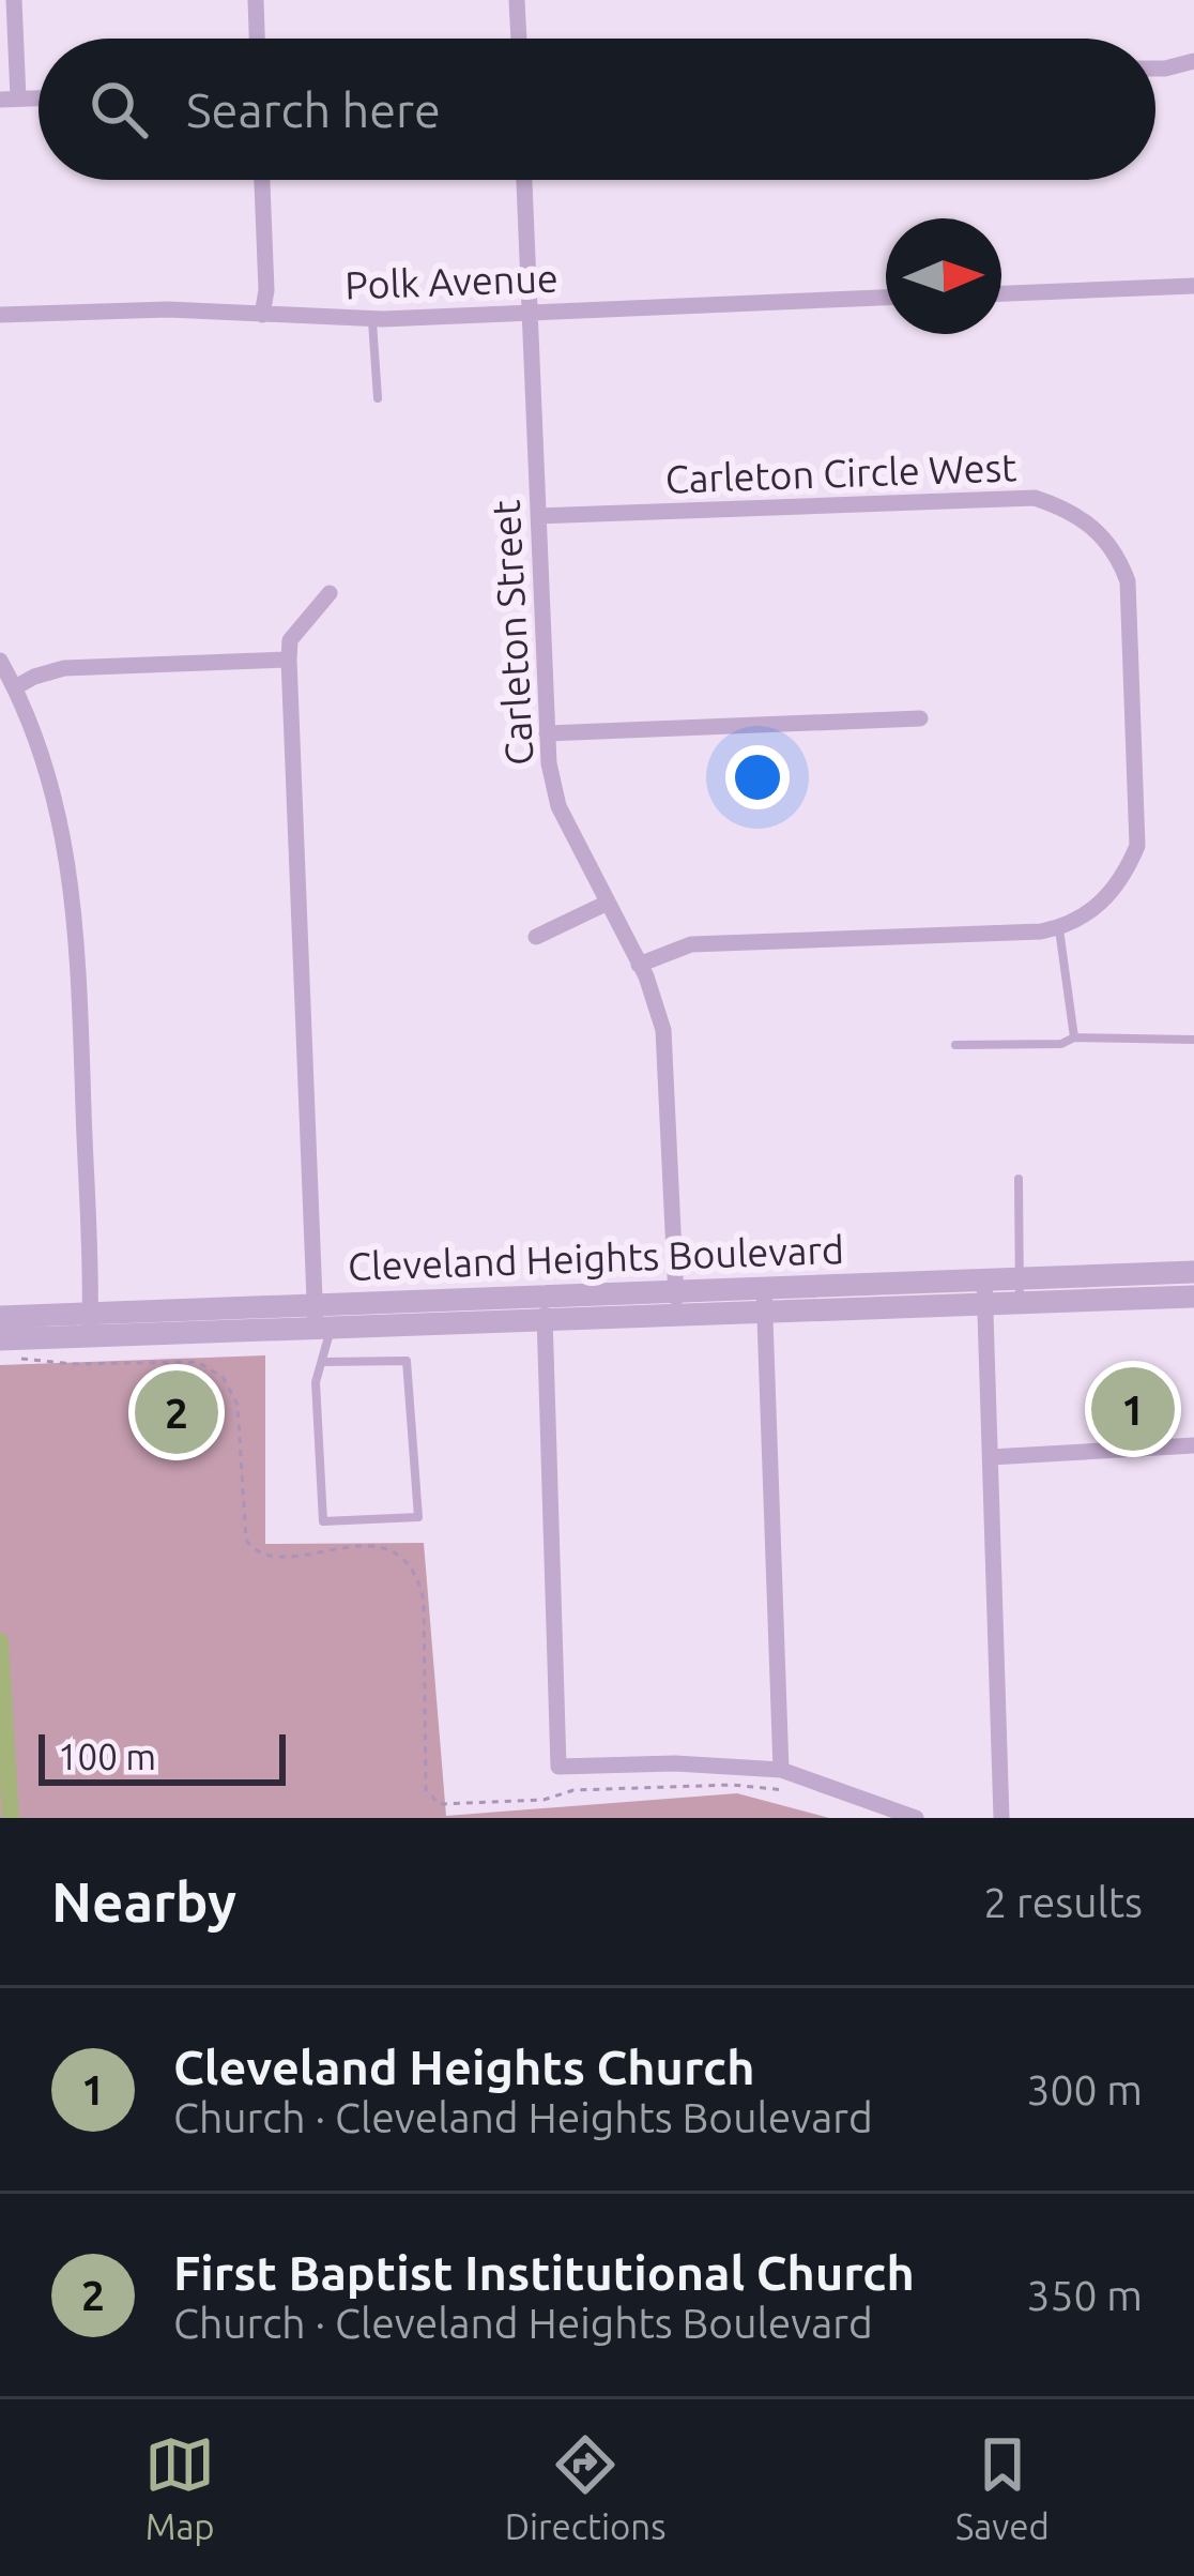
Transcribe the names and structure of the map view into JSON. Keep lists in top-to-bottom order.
{
  "streets": {
    "street": [
      "Polk Avenue",
      "Carleton Circle West",
      "Carleton Street",
      "Cleveland Heights Boulevard"
    ]
  },
  "crossings": [
    ["Polk Avenue", "Carleton Street"],
    ["Carleton Circle West", "Carleton Street"],
    ["Carleton Street", "Cleveland Heights Boulevard"]
  ],
  "scale_bar": "100 m",
  "north": "right",
  "page": {
    "search": "Search here",
    "pins": ["1", "2"],
    "scale": "100 m",
    "heading": ["Nearby", "2 results"],
    "list": [
      {
        "mark": "1",
        "name": "Cleveland Heights Church",
        "note": "Church · Cleveland Heights Boulevard",
        "value": "300 m"
      },
      {
        "mark": "2",
        "name": "First Baptist Institutional Church",
        "note": "Church · Cleveland Heights Boulevard",
        "value": "350 m"
      }
    ],
    "nav": ["Map", "Directions", "Saved"]
  }
}
